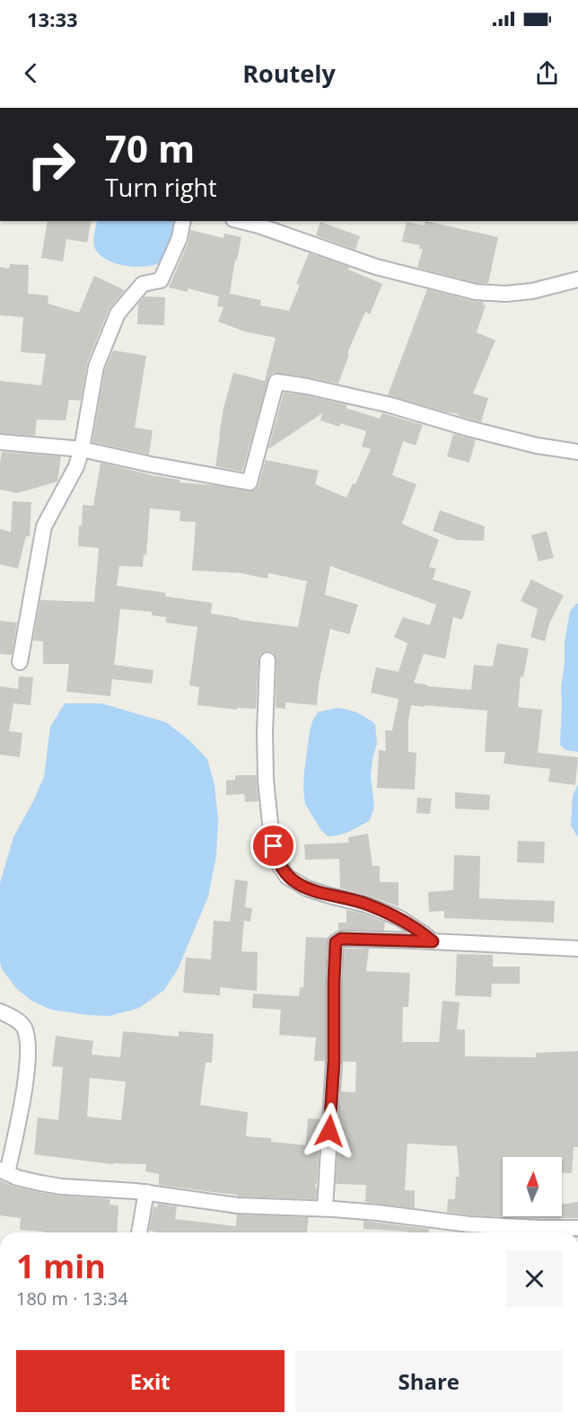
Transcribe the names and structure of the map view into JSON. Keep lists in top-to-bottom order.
{
  "north": "top",
  "page": {
    "status": "13:33",
    "header": "Routely",
    "turn": ["70 m", "Turn right"],
    "heading": ["1 min", "180 m · 13:34"],
    "buttons": ["Exit", "Share"]
  }
}
